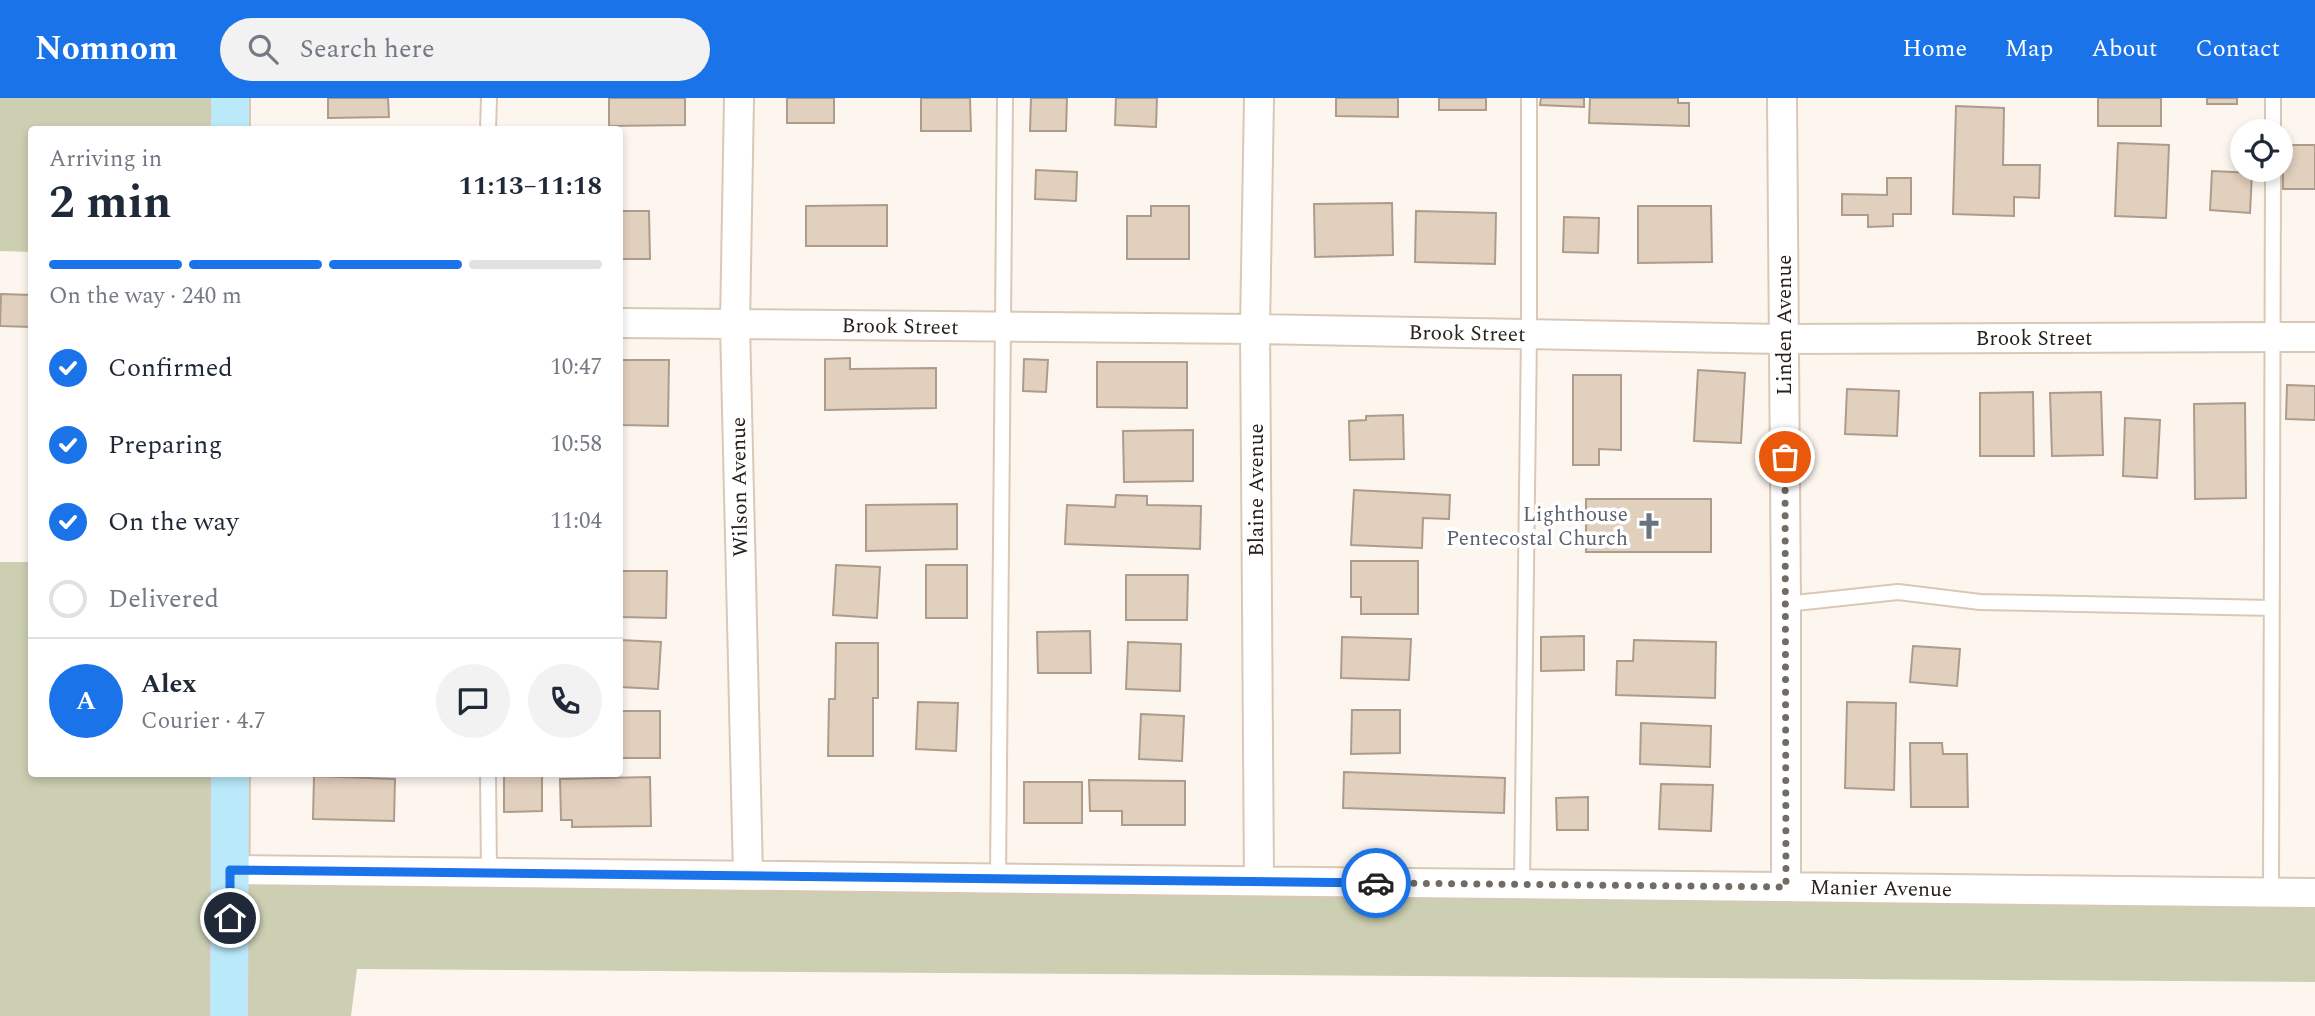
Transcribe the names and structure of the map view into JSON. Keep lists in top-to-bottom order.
{
  "streets": {
    "street": [
      "Linden Avenue",
      "Brook Street",
      "Wilson Avenue",
      "Blaine Avenue",
      "Manier Avenue"
    ]
  },
  "crossings": [
    ["Linden Avenue", "Brook Street"],
    ["Linden Avenue", "Manier Avenue"],
    ["Brook Street", "Wilson Avenue"],
    ["Brook Street", "Blaine Avenue"],
    ["Wilson Avenue", "Manier Avenue"],
    ["Blaine Avenue", "Manier Avenue"]
  ],
  "places": {
    "church": ["Lighthouse Pentecostal Church"]
  },
  "page": {
    "header": "Nomnom",
    "search": "Search here",
    "nav": [
      "Home",
      "Map",
      "About",
      "Contact"
    ],
    "heading": ["2 min", "Arriving in", "11:13–11:18"],
    "panel": ["Alex", "Courier · 4.7"],
    "bar": "On the way · 240 m",
    "list": [
      ["Confirmed", "10:47"],
      ["Preparing", "10:58"],
      ["On the way", "11:04"],
      "Delivered"
    ],
    "round": "A"
  }
}
